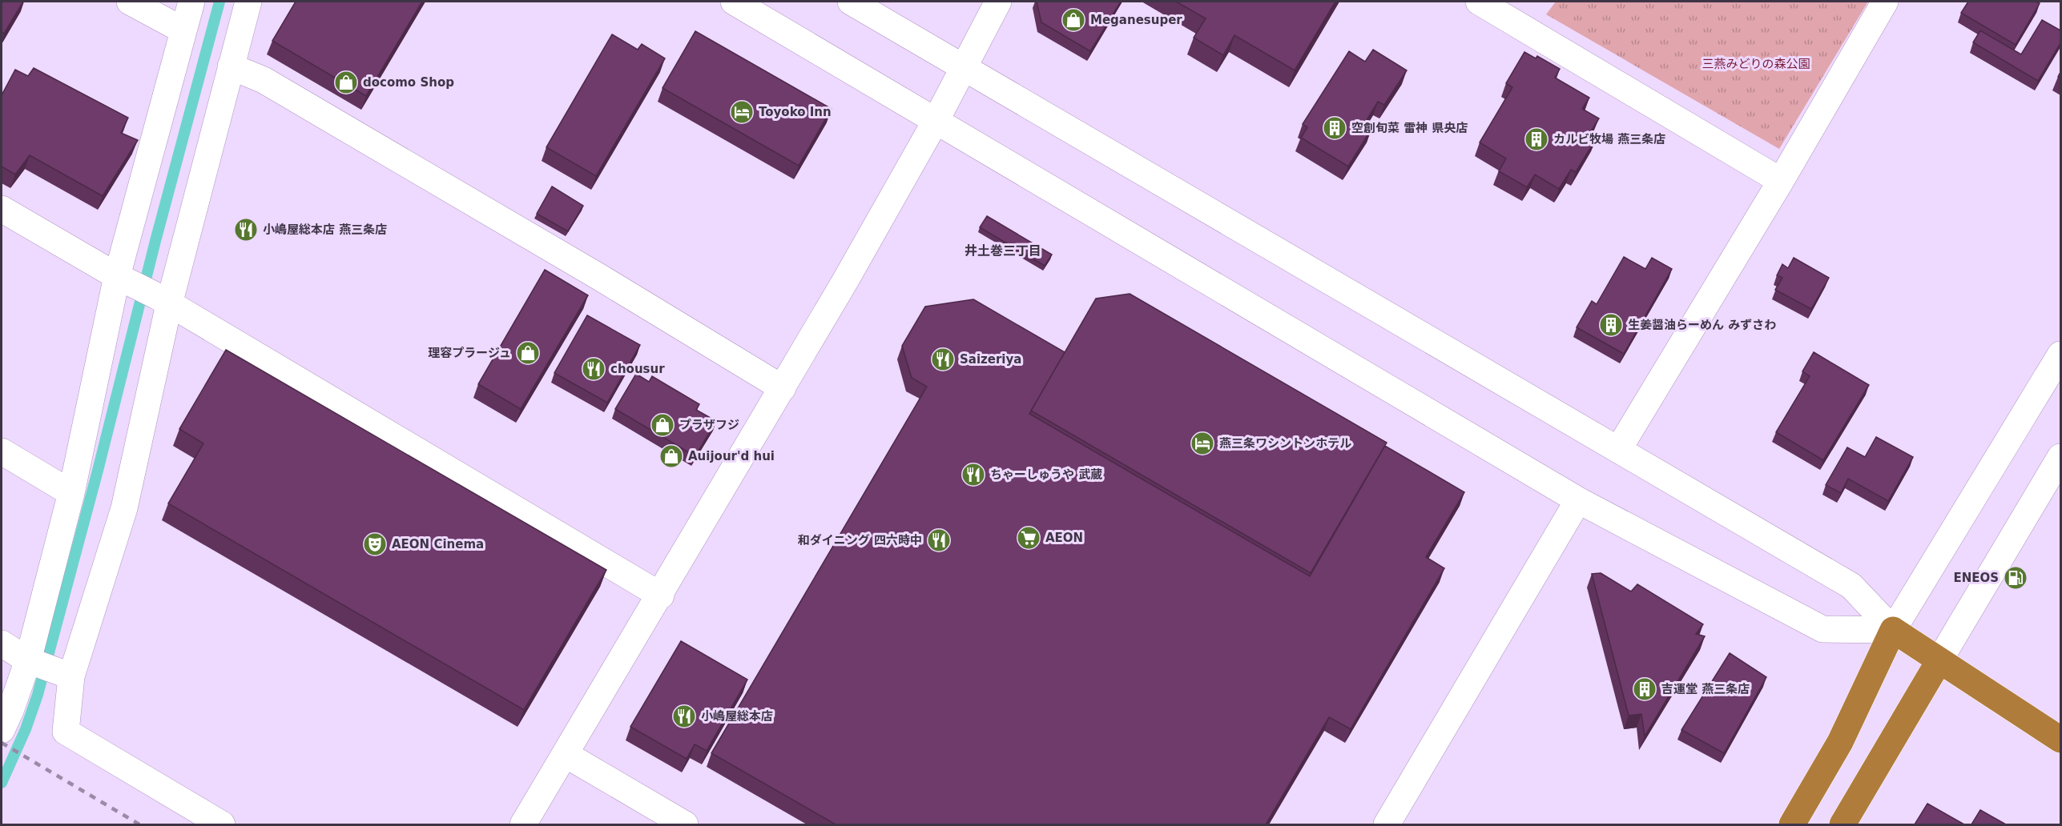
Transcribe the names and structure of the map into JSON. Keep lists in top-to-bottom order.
{
  "districts": ["井土巻三丁目"],
  "parks": ["三燕みどりの森公園"],
  "places": {
    "shop": [
      "Meganesuper",
      "docomo Shop",
      "理容プラージュ",
      "プラザフジ",
      "Auijour'd hui"
    ],
    "hotel": ["Toyoko Inn", "燕三条ワシントンホテル"],
    "building": [
      "空創旬菜 雷神 県央店",
      "カルビ牧場 燕三条店",
      "生姜醤油らーめん みずさわ",
      "吉運堂 燕三条店"
    ],
    "restaurant": [
      "小嶋屋総本店 燕三条店",
      "Saizeriya",
      "chousur",
      "ちゃーしゅうや 武蔵",
      "和ダイニング 四六時中",
      "小嶋屋総本店"
    ],
    "supermarket": ["AEON"],
    "theatre": ["AEON Cinema"],
    "fuel station": ["ENEOS"]
  }
}
